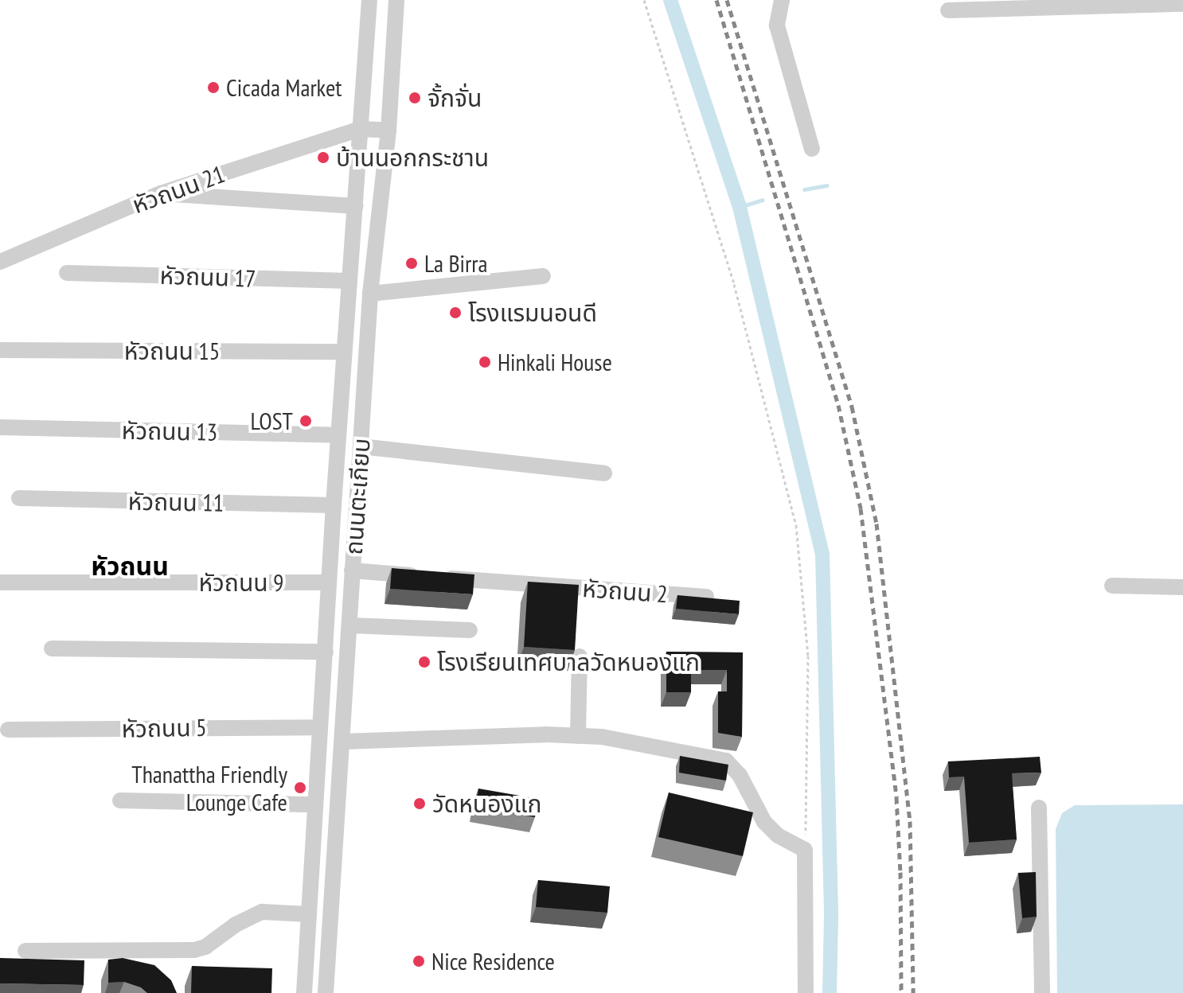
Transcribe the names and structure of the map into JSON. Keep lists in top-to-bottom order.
{
  "streets": {
    "street": [
      "หัวถนน 21",
      "หัวถนน 17",
      "หัวถนน 15",
      "หัวถนน 13",
      "ถนนตะเกียบ",
      "หัวถนน 11",
      "หัวถนน 9",
      "หัวถนน 2",
      "หัวถนน 5"
    ]
  },
  "crossings": [
    ["หัวถนน 21", "ถนนตะเกียบ"],
    ["หัวถนน 17", "ถนนตะเกียบ"],
    ["หัวถนน 15", "ถนนตะเกียบ"],
    ["หัวถนน 13", "ถนนตะเกียบ"],
    ["ถนนตะเกียบ", "หัวถนน 11"],
    ["ถนนตะเกียบ", "หัวถนน 9"],
    ["ถนนตะเกียบ", "หัวถนน 2"],
    ["ถนนตะเกียบ", "หัวถนน 5"]
  ],
  "districts": ["หัวถนน"],
  "places": [
    "Cicada Market",
    "จั้กจั่น",
    "บ้านนอกกระชาน",
    "La Birra",
    "โรงแรมนอนดี",
    "Hinkali House",
    "LOST",
    "โรงเรียนเทศบาลวัดหนองแก",
    "Thanattha Friendly Lounge Cafe",
    "วัดหนองแก",
    "Nice Residence"
  ]
}
